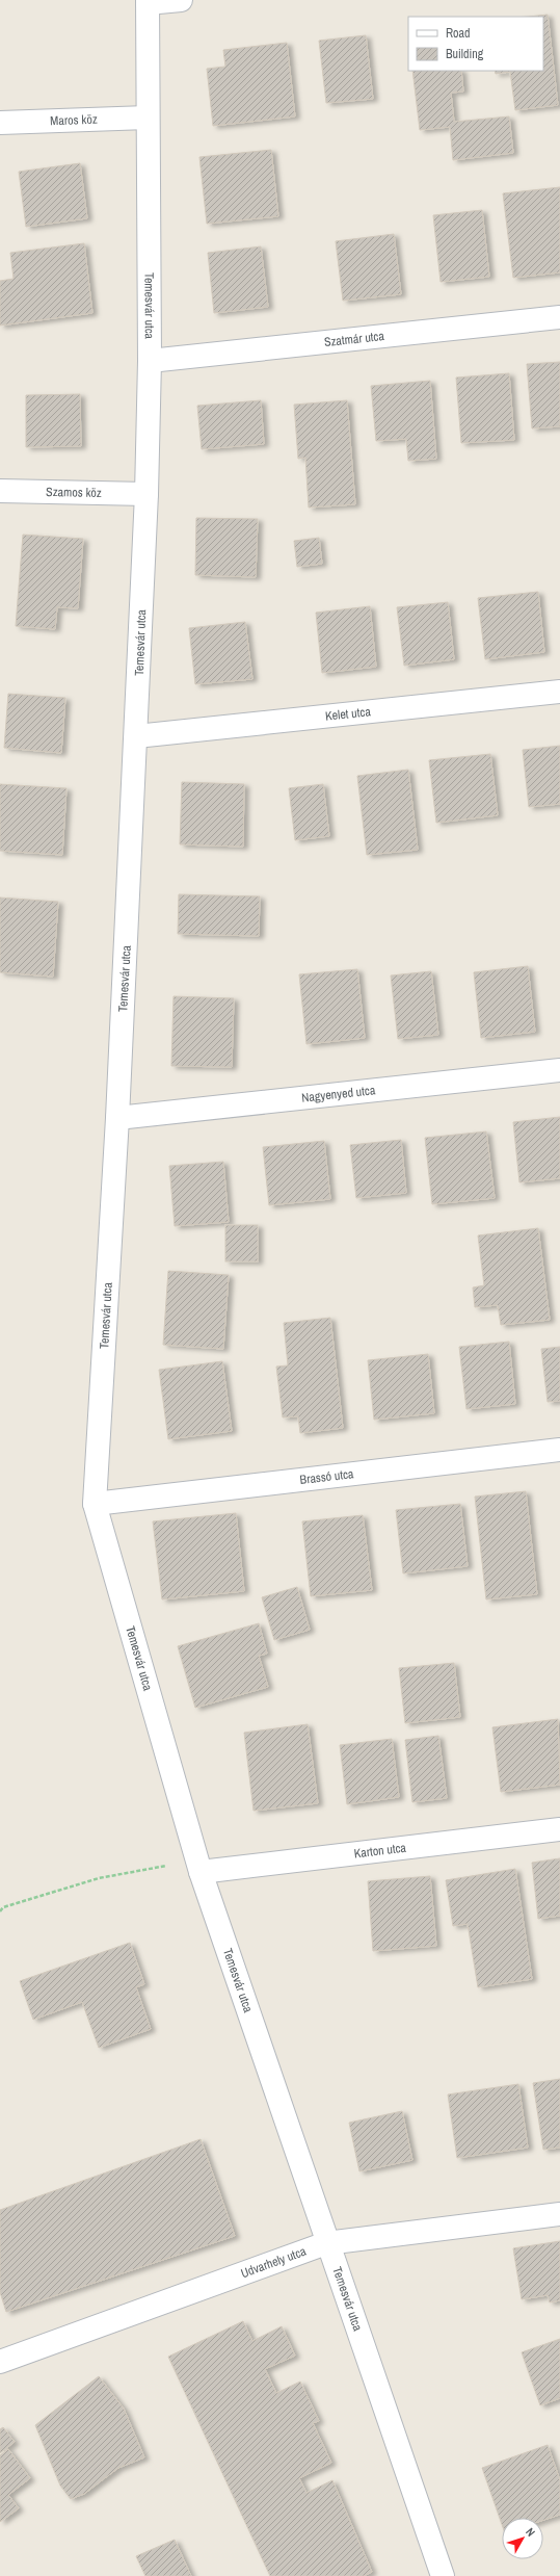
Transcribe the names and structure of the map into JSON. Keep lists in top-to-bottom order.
{
  "streets": {
    "street": [
      "Maros köz",
      "Temesvár utca",
      "Szatmár utca",
      "Szamos köz",
      "Kelet utca",
      "Nagyenyed utca",
      "Brassó utca",
      "Karton utca",
      "Udvarhely utca"
    ]
  },
  "crossings": [
    ["Maros köz", "Temesvár utca"],
    ["Temesvár utca", "Szatmár utca"],
    ["Temesvár utca", "Szamos köz"],
    ["Temesvár utca", "Kelet utca"],
    ["Temesvár utca", "Nagyenyed utca"],
    ["Temesvár utca", "Brassó utca"],
    ["Temesvár utca", "Karton utca"],
    ["Temesvár utca", "Udvarhely utca"]
  ],
  "legend": ["Road", "Building"],
  "north": "top right"
}
